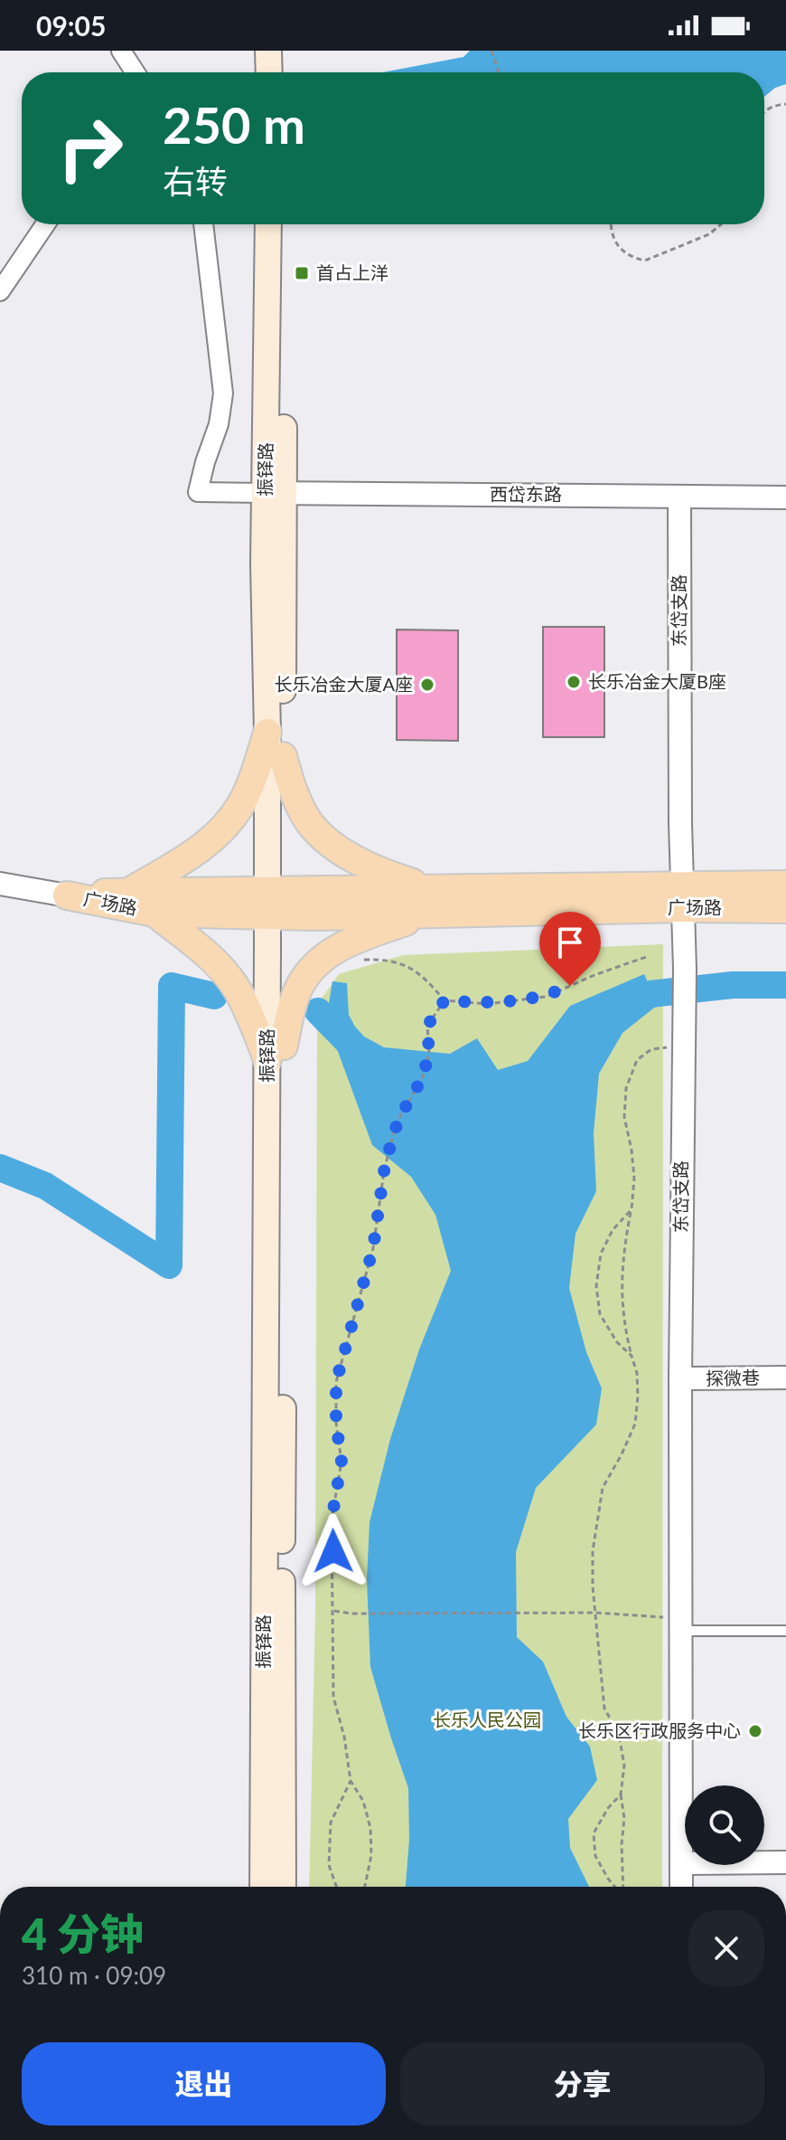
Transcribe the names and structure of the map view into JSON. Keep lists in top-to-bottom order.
{
  "streets": {
    "main road": ["振铎路", "广场路"],
    "street": ["西岱东路", "东岱支路", "探微巷"]
  },
  "crossings": [
    ["振铎路", "西岱东路"],
    ["振铎路", "广场路"],
    ["西岱东路", "东岱支路"],
    ["东岱支路", "广场路"],
    ["东岱支路", "探微巷"]
  ],
  "parks": ["长乐人民公园"],
  "places": {
    "transit": ["首占上洋"],
    "other": ["长乐冶金大厦B座", "长乐冶金大厦A座", "长乐区行政服务中心"]
  },
  "page": {
    "status": "09:05",
    "turn": ["250 m", "右转"],
    "heading": ["4 分钟", "310 m · 09:09"],
    "buttons": ["退出", "分享"]
  }
}
